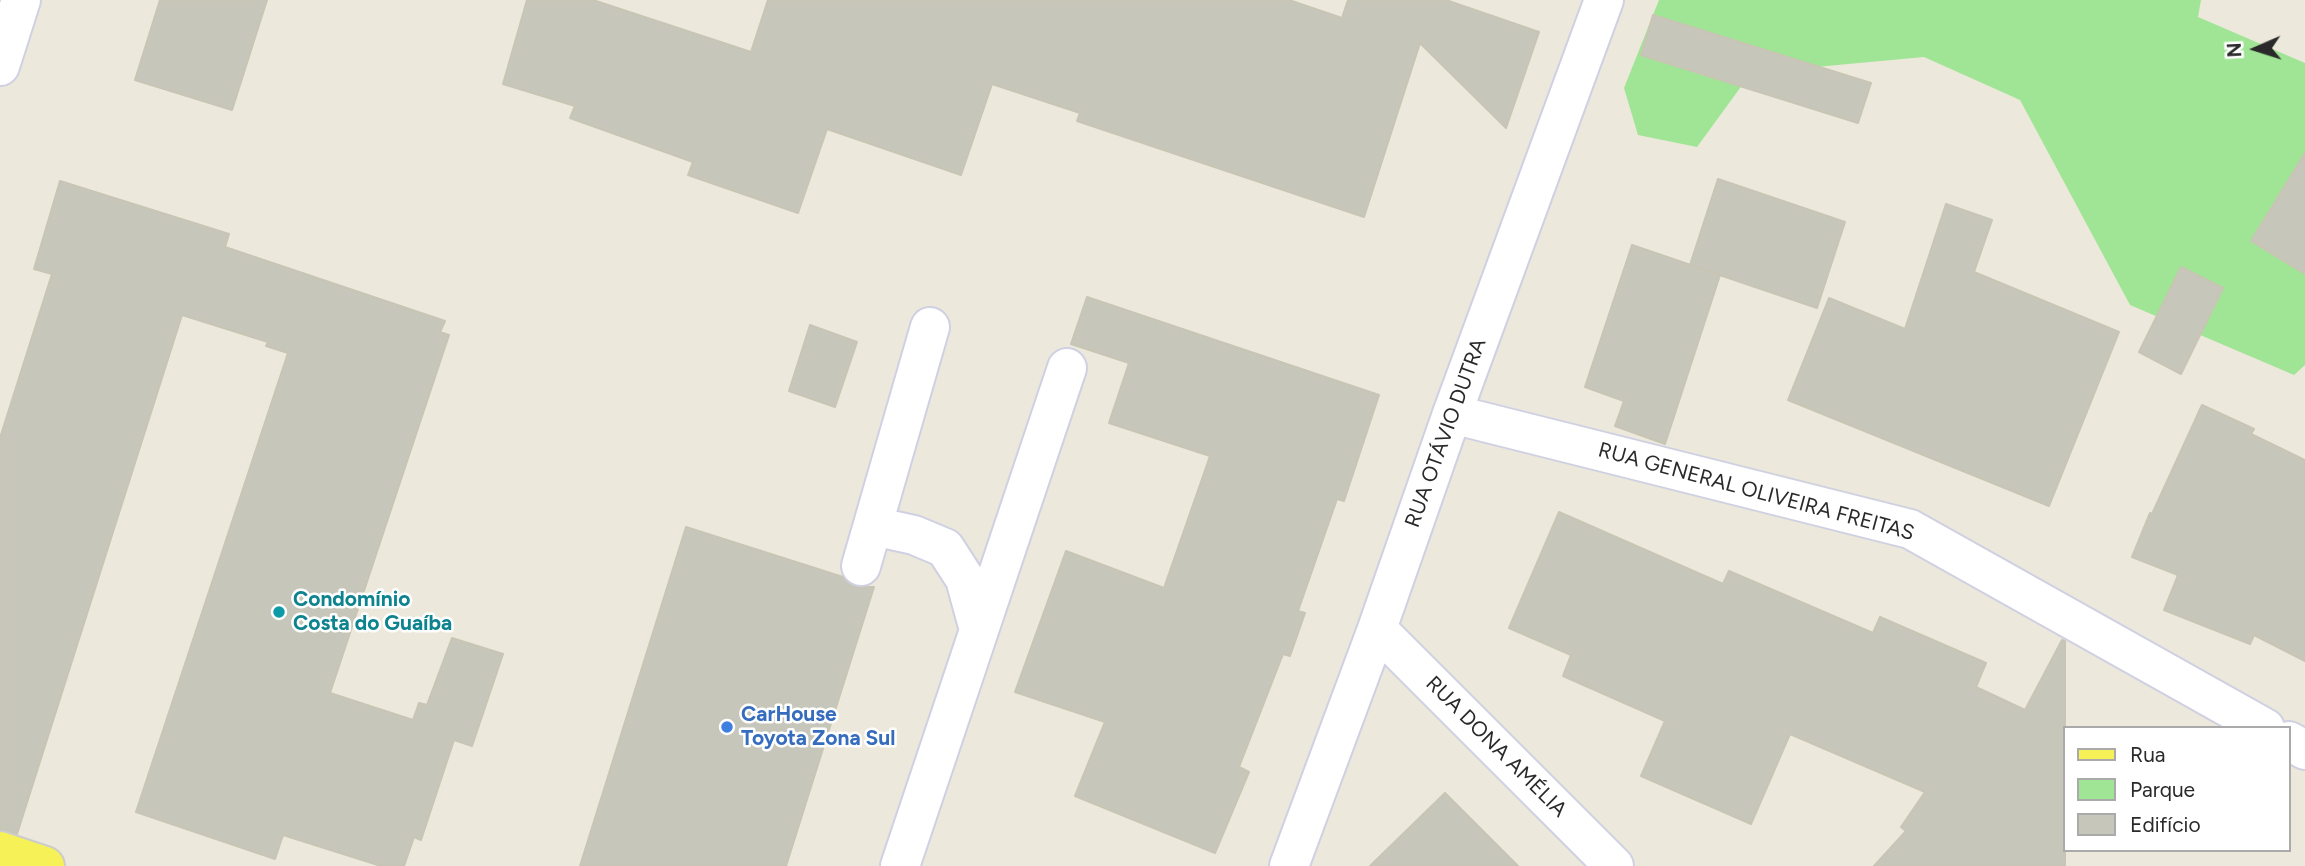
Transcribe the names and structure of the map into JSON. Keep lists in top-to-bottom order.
{
  "streets": {
    "street": ["RUA OTÁVIO DUTRA", "RUA GENERAL OLIVEIRA FREITAS", "RUA DONA AMÉLIA"]
  },
  "crossings": [
    ["RUA OTÁVIO DUTRA", "RUA GENERAL OLIVEIRA FREITAS"],
    ["RUA OTÁVIO DUTRA", "RUA DONA AMÉLIA"]
  ],
  "places": ["Condomínio Costa do Guaíba", "CarHouse Toyota Zona Sul"],
  "legend": ["Rua", "Parque", "Edifício"],
  "north": "left"
}
